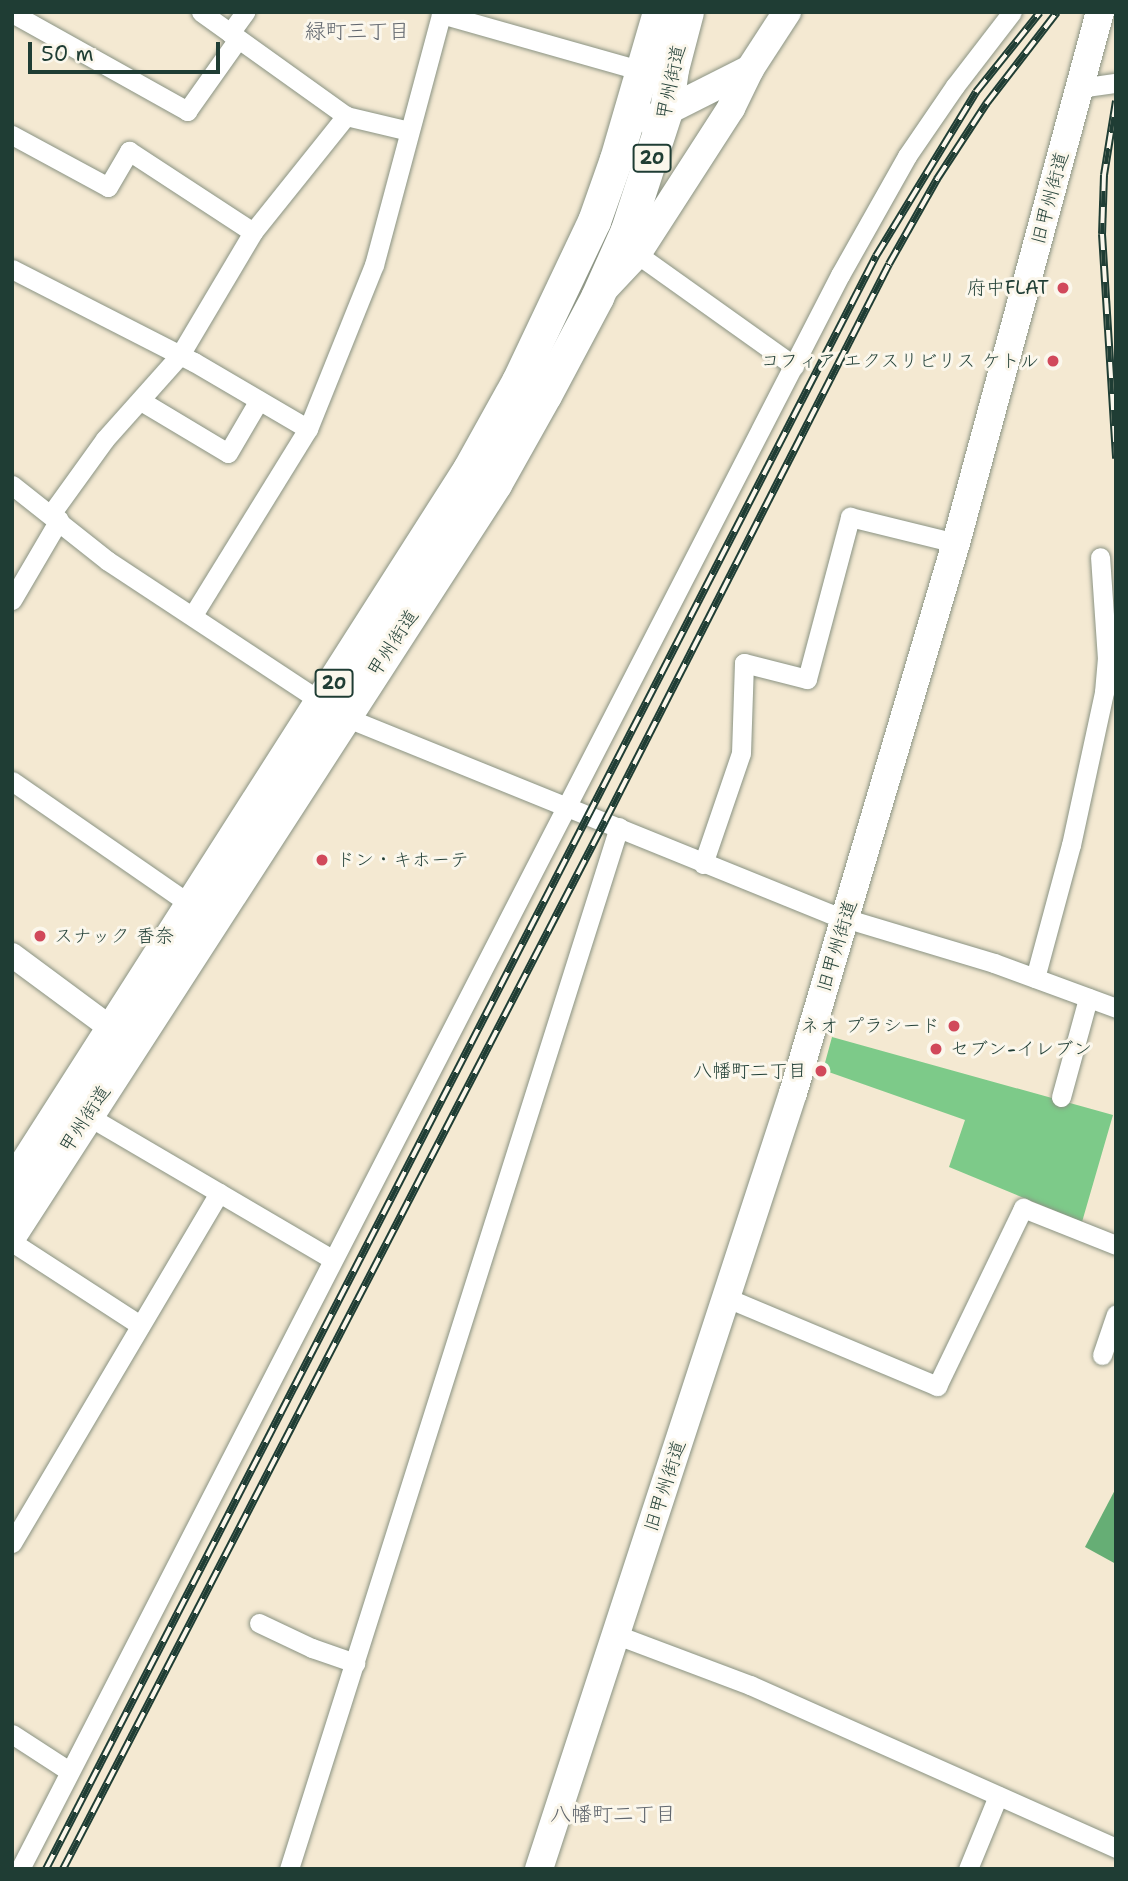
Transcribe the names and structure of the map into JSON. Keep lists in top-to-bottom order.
{
  "streets": {
    "highway": ["甲州街道", "20"],
    "main road": ["旧甲州街道"]
  },
  "districts": ["緑町三丁目", "八幡町二丁目"],
  "places": [
    "府中FLAT",
    "コフィア エクスリビリス ケトル",
    "ドン・キホーテ",
    "スナック 香奈",
    "ネオ プラシード",
    "セブン-イレブン",
    "八幡町二丁目"
  ],
  "scale_bar": "50 m"
}
